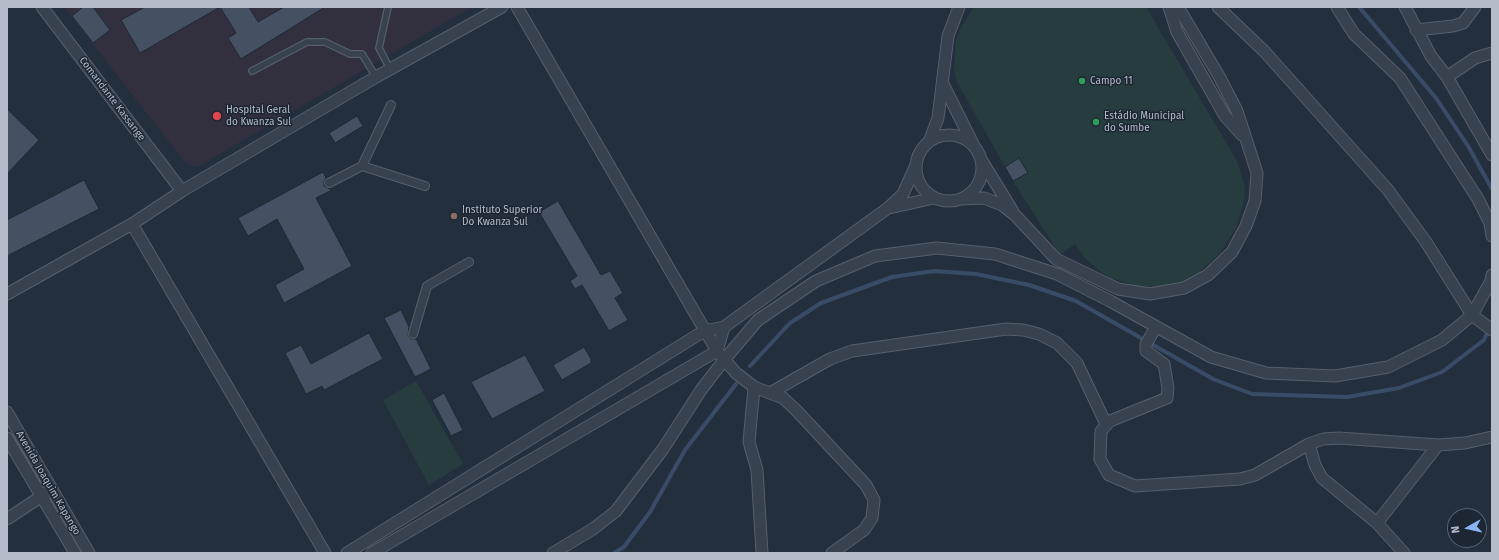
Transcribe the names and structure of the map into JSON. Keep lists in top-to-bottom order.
{
  "streets": {
    "street": ["Comandante Kassange", "Avenida Joaquim Kapango"]
  },
  "places": [
    "Campo 11",
    "Hospital Geral do Kwanza Sul",
    "Estádio Municipal do Sumbe",
    "Instituto Superior Do Kwanza Sul"
  ],
  "north": "left"
}
